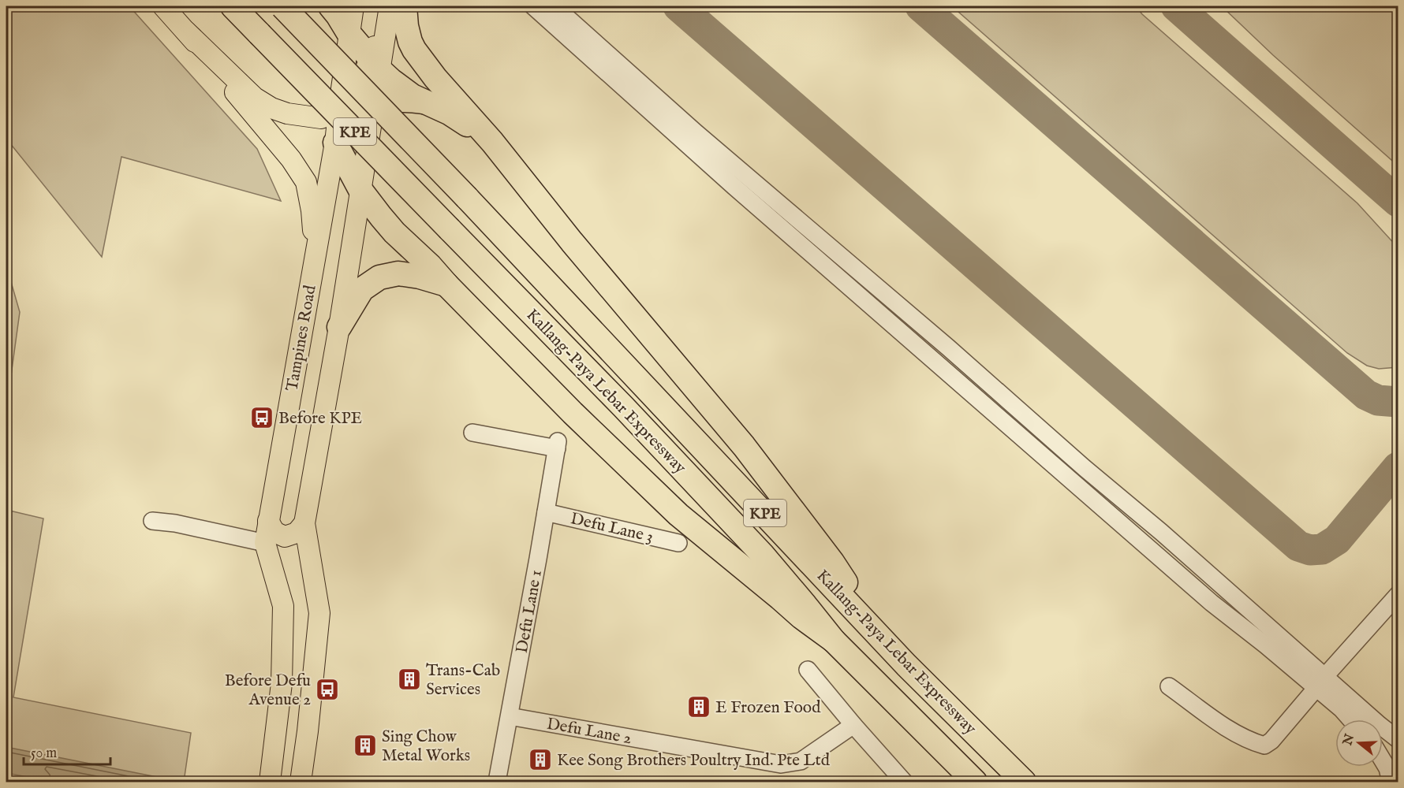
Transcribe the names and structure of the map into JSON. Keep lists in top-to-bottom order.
{
  "streets": {
    "highway": ["KPE", "Kallang-Paya Lebar Expressway"],
    "main road": ["Tampines Road"],
    "street": ["Defu Lane 3", "Defu Lane 1", "Defu Lane 2"]
  },
  "crossings": [
    ["Defu Lane 3", "Defu Lane 1"],
    ["Defu Lane 1", "Defu Lane 2"]
  ],
  "places": {
    "bus stop": ["Before KPE", "Before Defu Avenue 2"],
    "building": [
      "Trans-Cab Services",
      "E Frozen Food",
      "Sing Chow Metal Works",
      "Kee Song Brothers Poultry Ind. Pte Ltd"
    ]
  },
  "scale_bar": "50 m",
  "north": "left"
}
